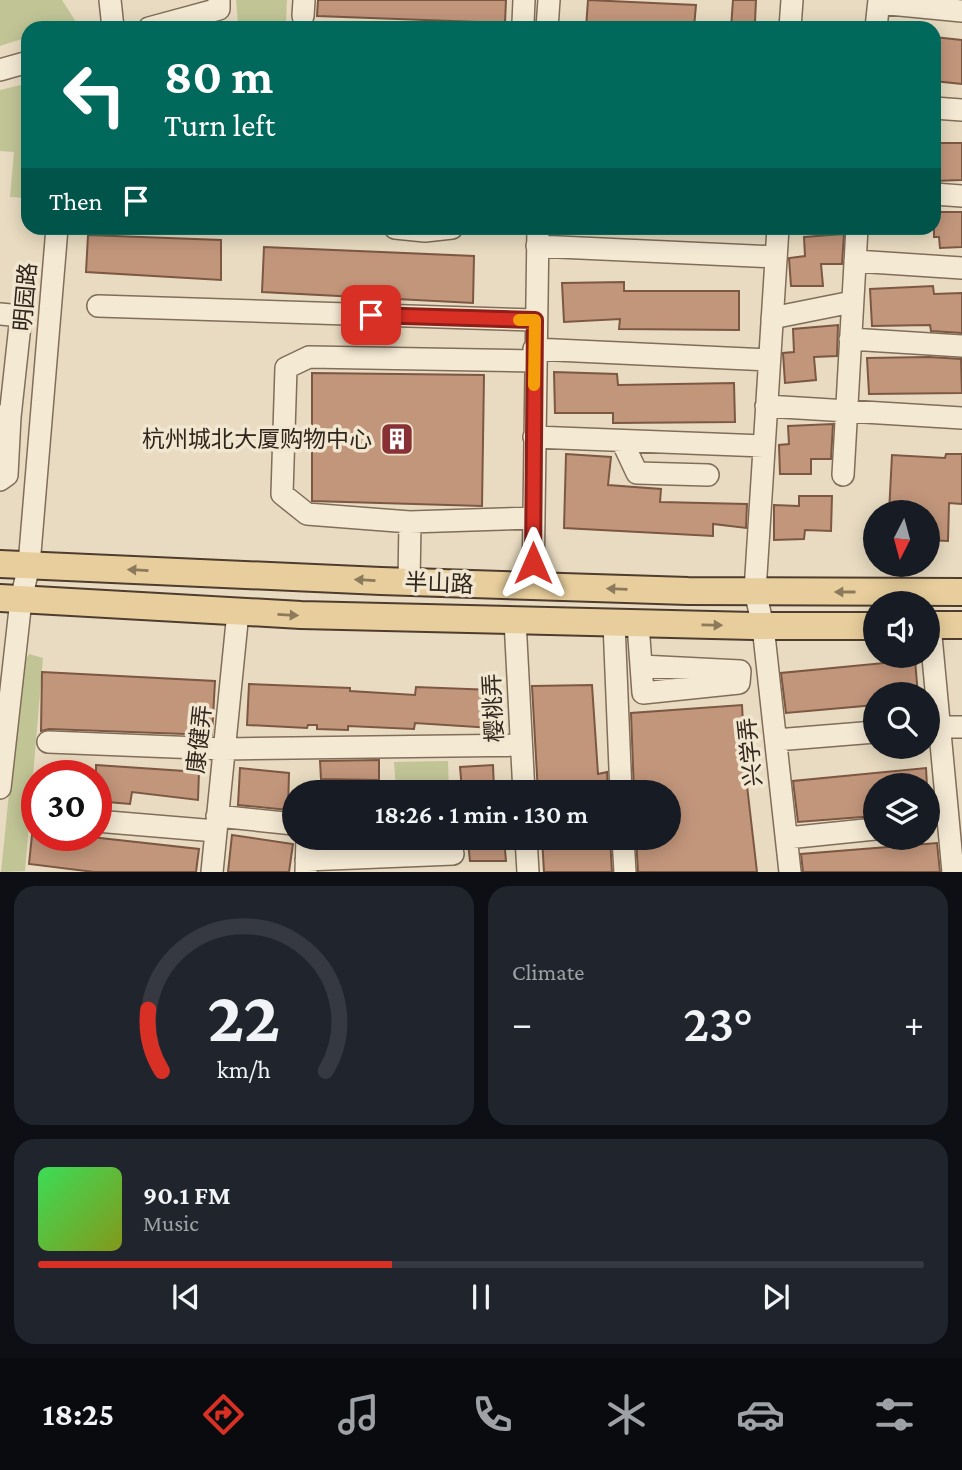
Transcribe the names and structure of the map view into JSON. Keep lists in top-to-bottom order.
{
  "streets": {
    "main road": ["半山路"],
    "street": [
      "明园路",
      "樱桃弄",
      "康健弄",
      "兴学弄"
    ]
  },
  "crossings": [
    ["明园路", "半山路"],
    ["半山路", "樱桃弄"],
    ["半山路", "康健弄"],
    ["半山路", "兴学弄"]
  ],
  "places": {
    "building": ["杭州城北大厦购物中心"]
  },
  "north": "bottom",
  "page": {
    "turn": ["80 m", "Turn left"],
    "then": "Then",
    "limit": "30",
    "trip": "18:26 · 1 min · 130 m",
    "tile": "Climate",
    "heat": ["−", "23°", "+"],
    "song": ["90.1 FM", "Music"],
    "tabs": "18:25",
    "gauge": ["22", "km/h"]
  }
}
